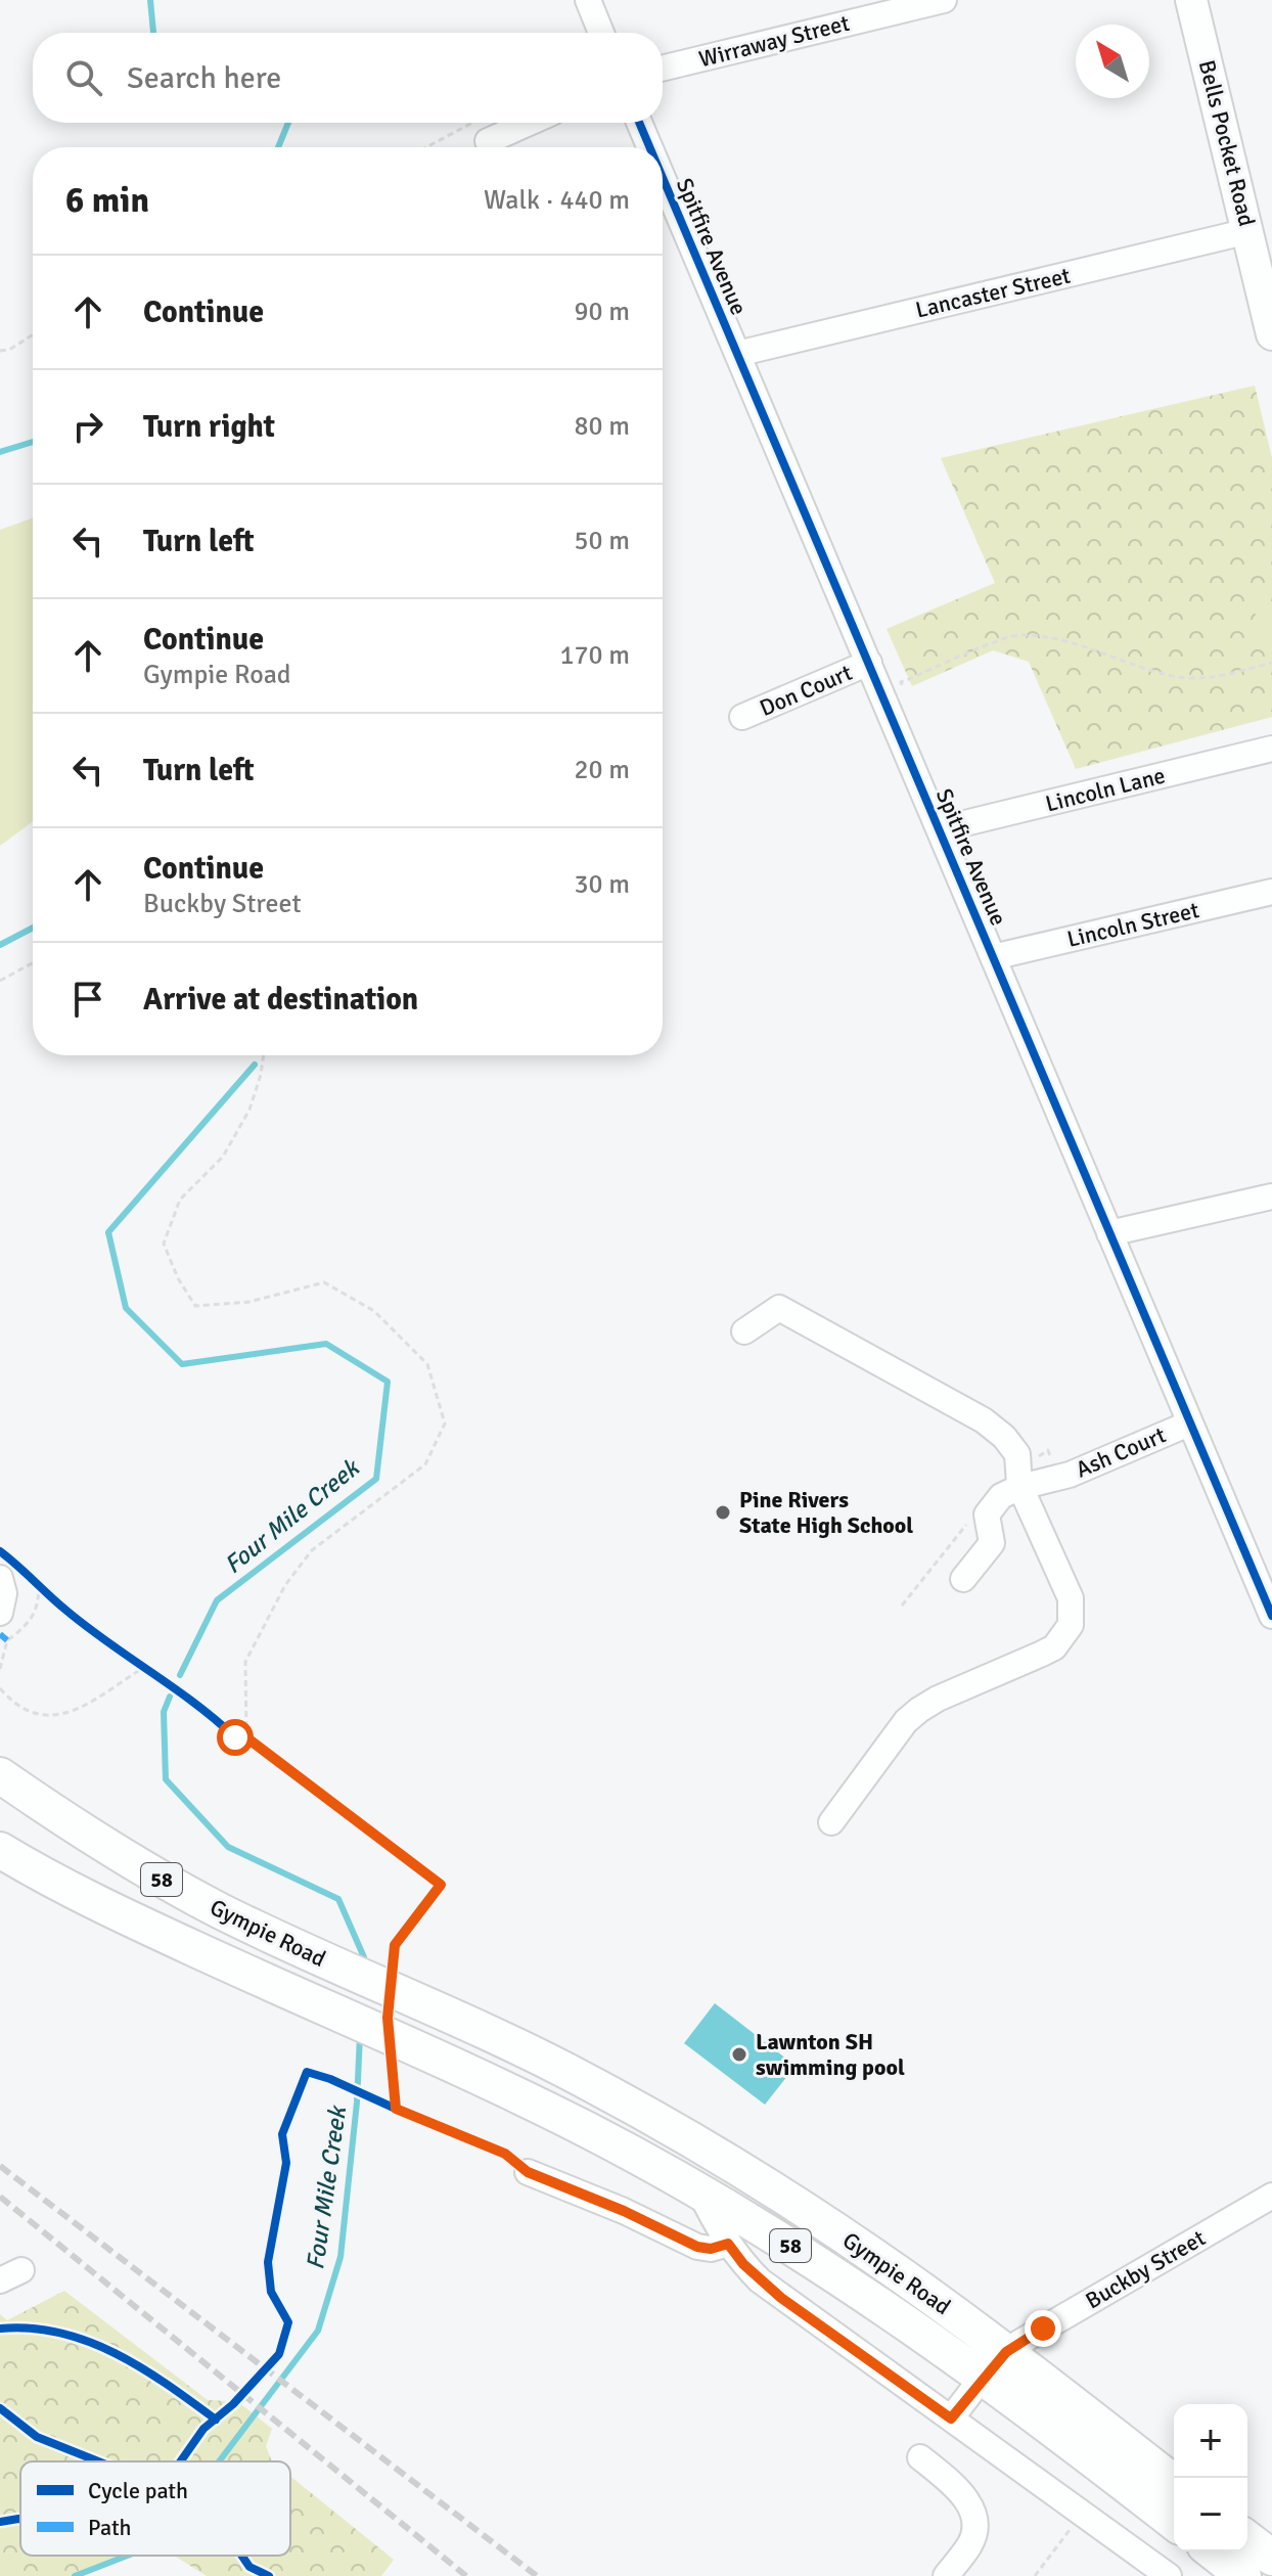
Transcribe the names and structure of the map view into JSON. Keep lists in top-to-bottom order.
{
  "streets": {
    "highway": ["58", "Gympie Road"],
    "main road": ["Bells Pocket Road"],
    "street": [
      "Wirraway Street",
      "Spitfire Avenue",
      "Lancaster Street",
      "Don Court",
      "Lincoln Lane",
      "Lincoln Street",
      "Ash Court",
      "Buckby Street"
    ]
  },
  "crossings": [
    ["Bells Pocket Road", "Lancaster Street"],
    ["Spitfire Avenue", "Lancaster Street"],
    ["Spitfire Avenue", "Don Court"],
    ["Spitfire Avenue", "Lincoln Lane"],
    ["Spitfire Avenue", "Lincoln Street"],
    ["Spitfire Avenue", "Ash Court"],
    ["Gympie Road", "Buckby Street"]
  ],
  "water": ["Four Mile Creek"],
  "places": ["Pine Rivers State High School", "Lawnton SH swimming pool"],
  "legend": ["Cycle path", "Path"],
  "north": "top left",
  "page": {
    "search": "Search here",
    "heading": ["6 min", "Walk · 440 m"],
    "list": [
      ["Continue", "90 m"],
      ["Turn right", "80 m"],
      ["Turn left", "50 m"],
      ["Continue", "Gympie Road", "170 m"],
      ["Turn left", "20 m"],
      ["Continue", "Buckby Street", "30 m"],
      "Arrive at destination"
    ],
    "map_buttons": ["+", "−"]
  }
}
